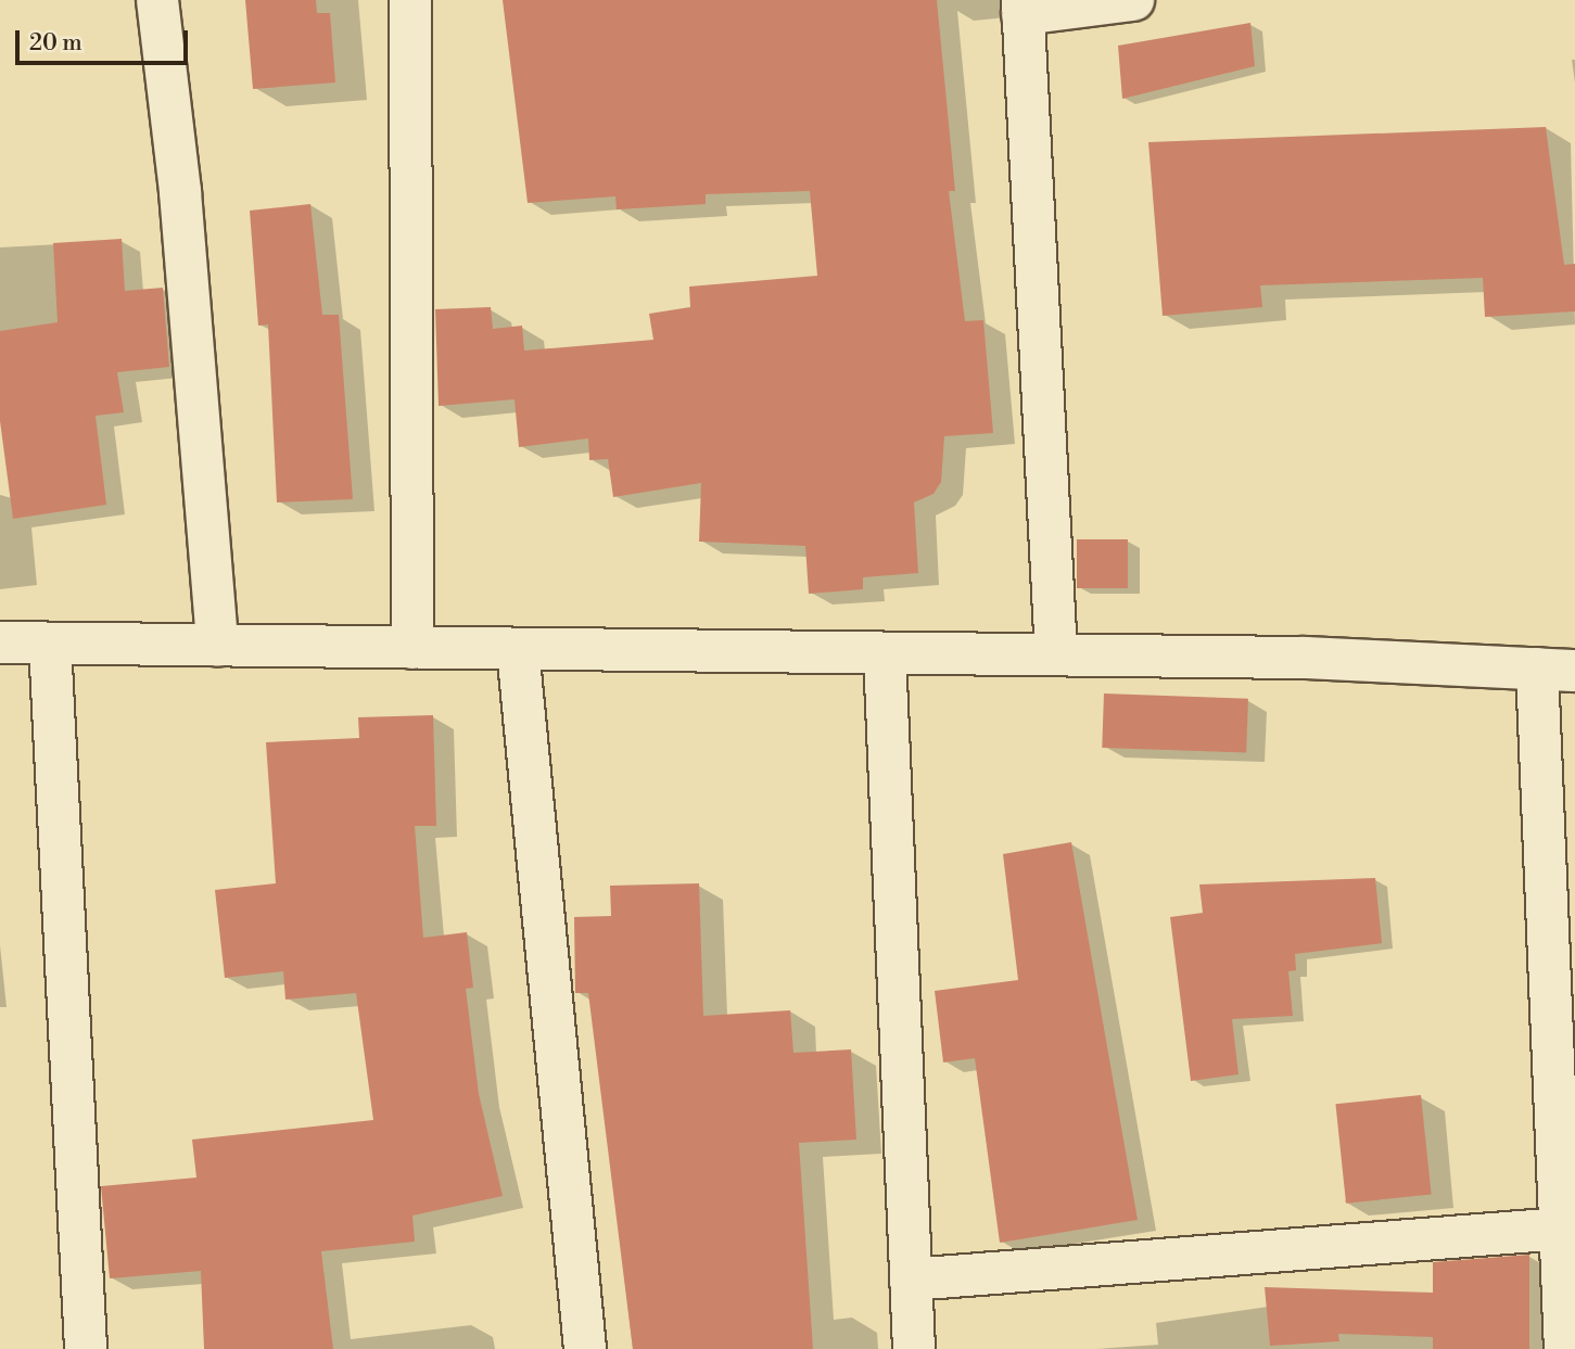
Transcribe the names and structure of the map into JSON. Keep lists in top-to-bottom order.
{
  "scale_bar": "20 m"
}
